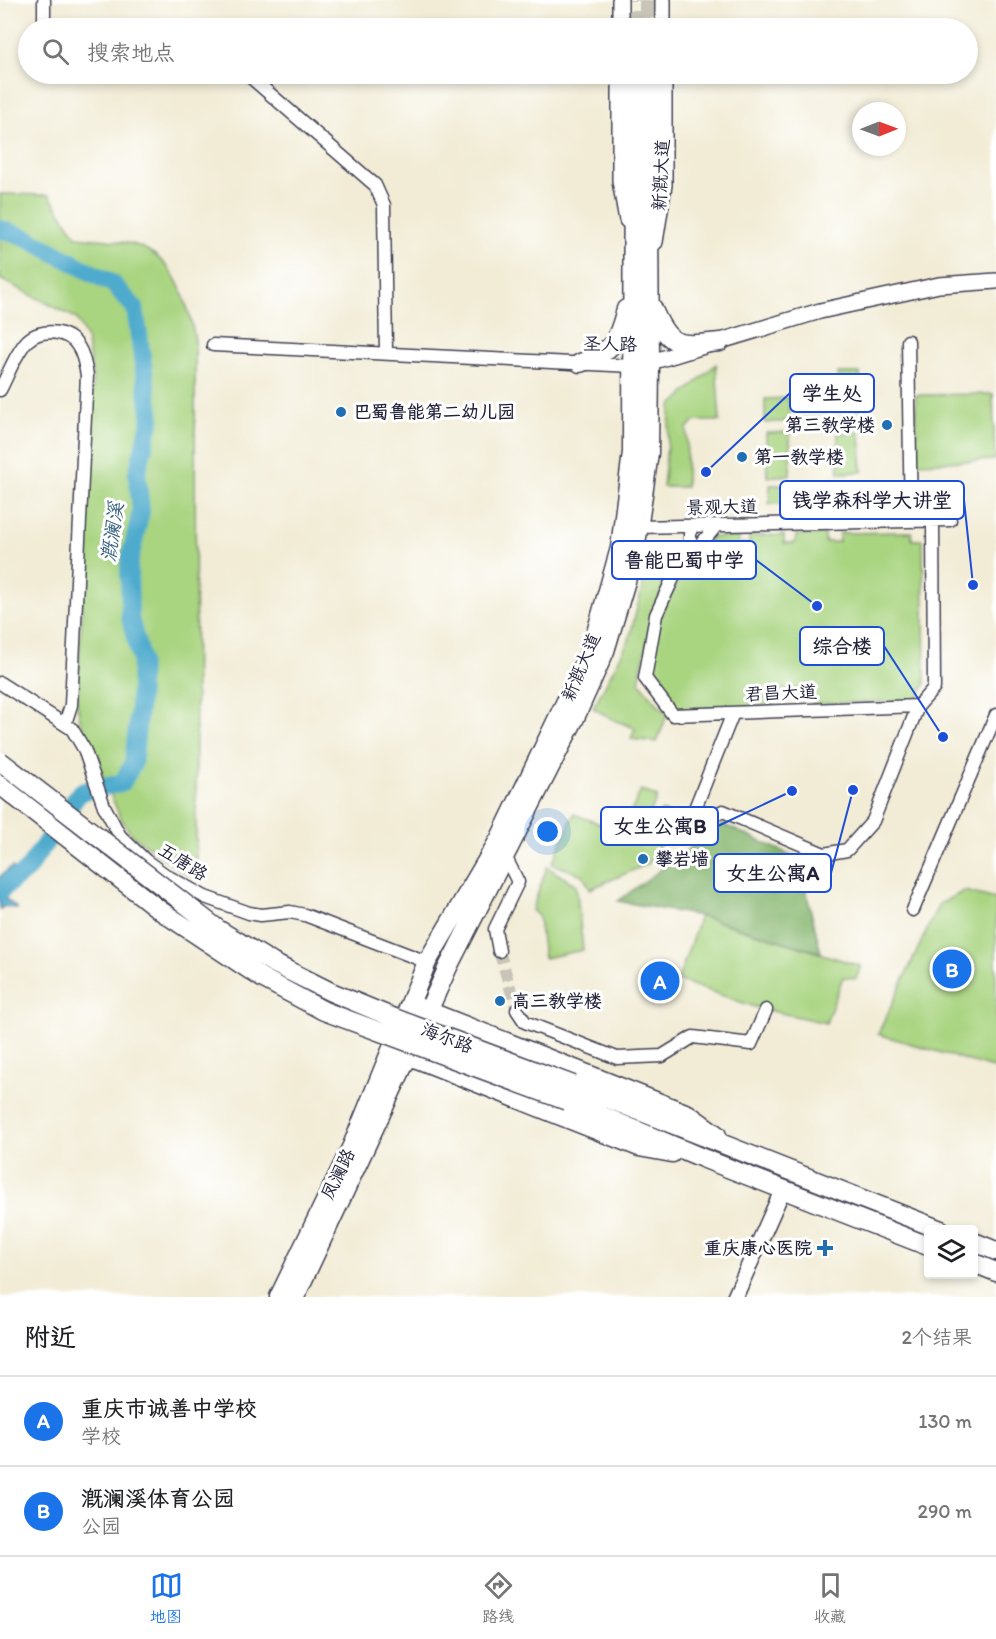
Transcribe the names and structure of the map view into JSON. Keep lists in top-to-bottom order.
{
  "streets": {
    "main road": ["新溉大道", "海尔路", "凤澜路"],
    "street": [
      "圣人路",
      "景观大道",
      "君昌大道",
      "五唐路"
    ]
  },
  "crossings": [
    ["新溉大道", "圣人路"],
    ["新溉大道", "景观大道"],
    ["新溉大道", "五唐路"],
    ["新溉大道", "凤澜路"],
    ["景观大道", "君昌大道"]
  ],
  "water": ["溉澜溪"],
  "places": {
    "other": [
      "巴蜀鲁能第二幼儿园",
      "第三教学楼",
      "第一教学楼",
      "学生处",
      "钱学森科学大讲堂",
      "鲁能巴蜀中学",
      "综合楼",
      "女生公寓A",
      "女生公寓B",
      "攀岩墙",
      "高三教学楼"
    ],
    "health": ["重庆康心医院"]
  },
  "north": "right",
  "page": {
    "search": "搜索地点",
    "pins": ["B", "A"],
    "heading": ["附近", "2个结果"],
    "list": [
      {
        "mark": "A",
        "name": "重庆市诚善中学校",
        "note": "学校",
        "value": "130 m"
      },
      {
        "mark": "B",
        "name": "溉澜溪体育公园",
        "note": "公园",
        "value": "290 m"
      }
    ],
    "nav": ["地图", "路线", "收藏"]
  }
}
